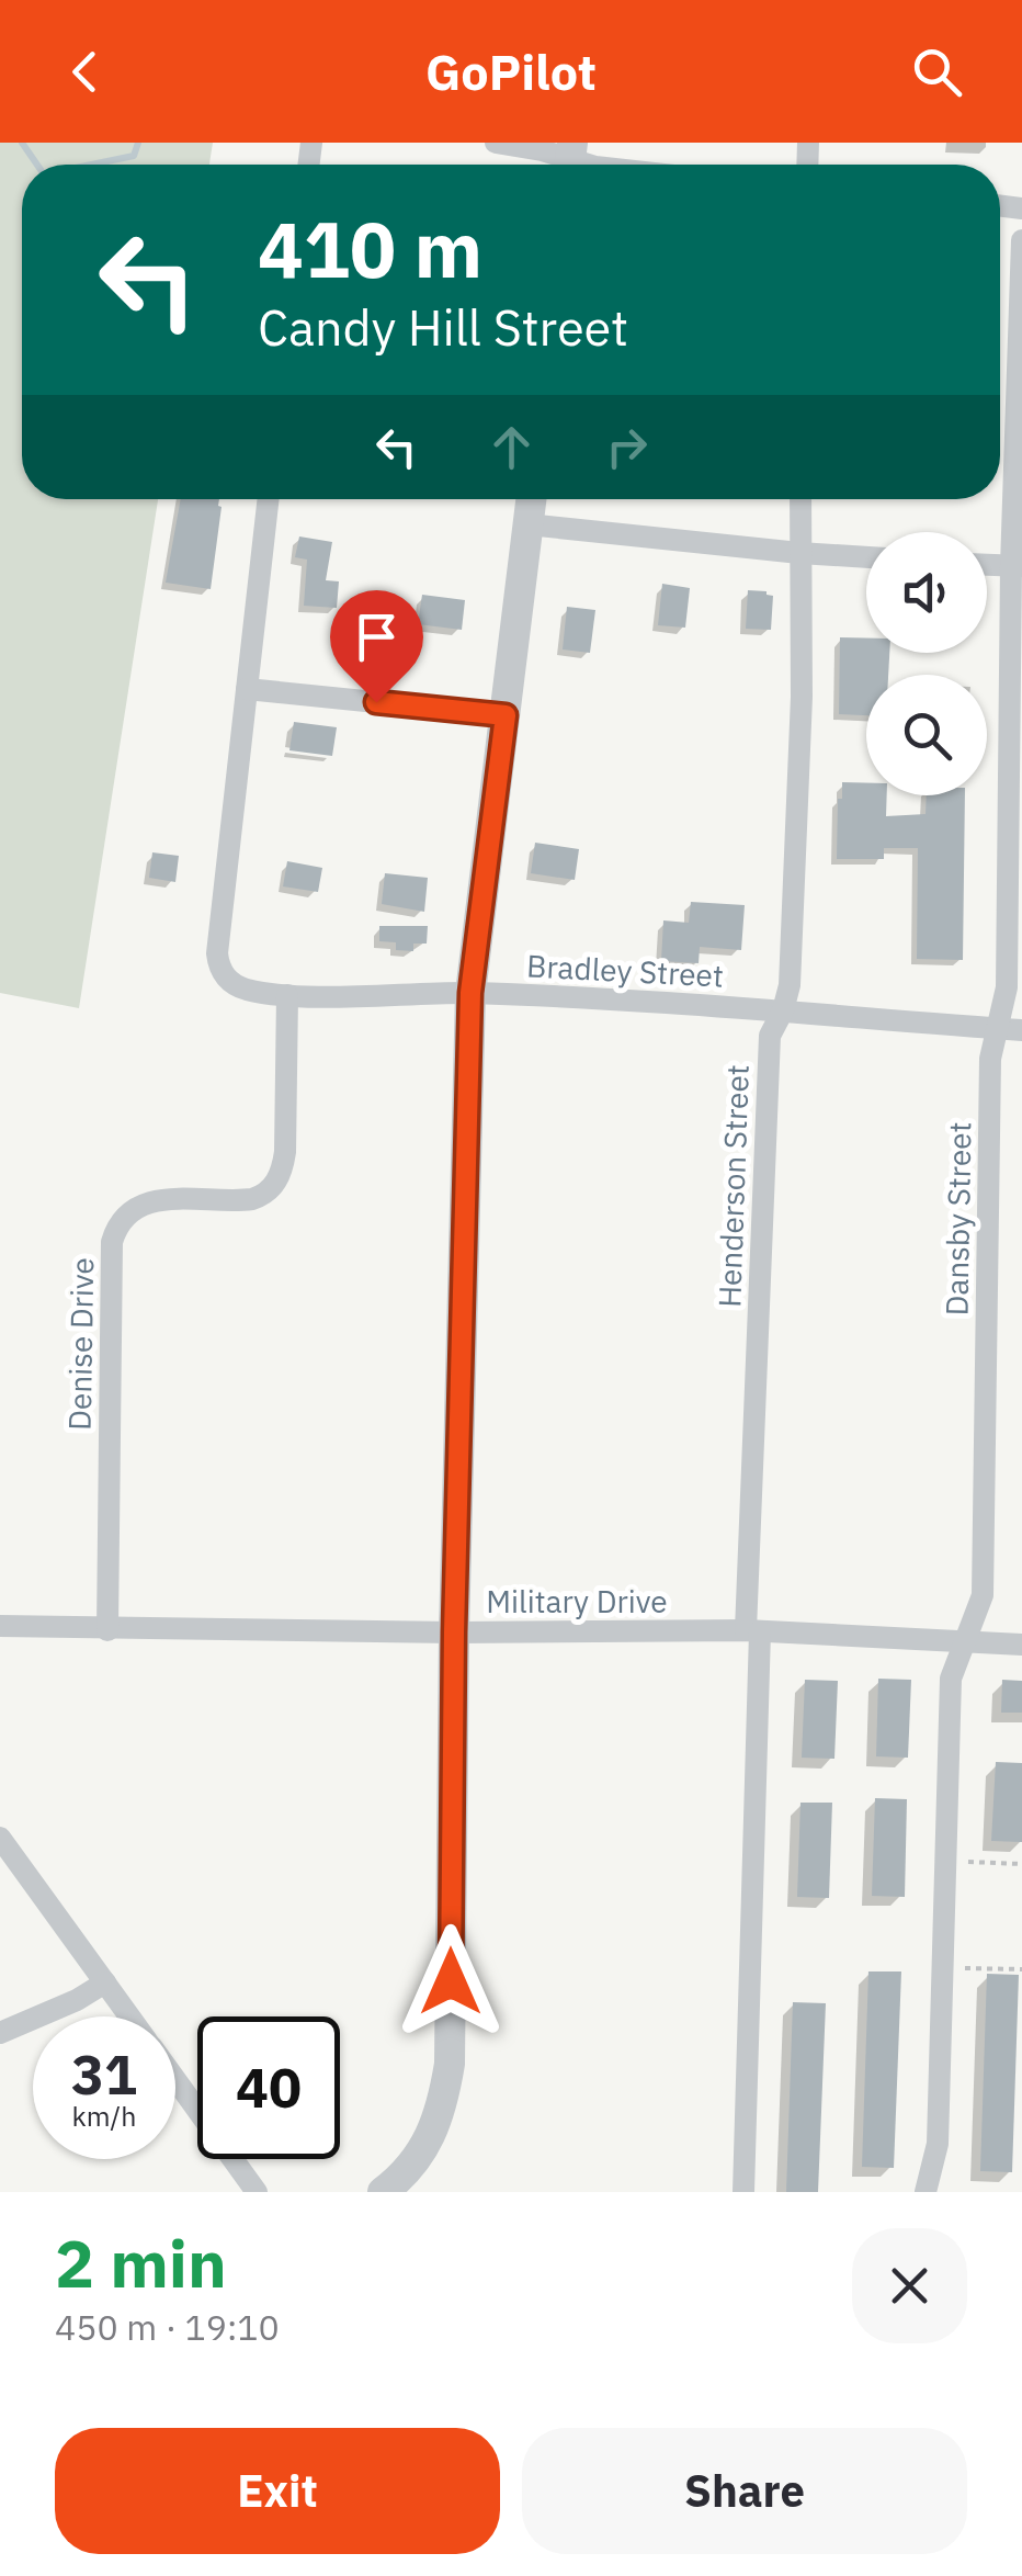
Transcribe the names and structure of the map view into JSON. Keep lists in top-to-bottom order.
{
  "streets": {
    "street": [
      "Bradley Street",
      "Henderson Street",
      "Dansby Street",
      "Denise Drive",
      "Military Drive"
    ]
  },
  "crossings": [
    ["Bradley Street", "Henderson Street"],
    ["Bradley Street", "Dansby Street"],
    ["Bradley Street", "Denise Drive"],
    ["Henderson Street", "Military Drive"],
    ["Dansby Street", "Military Drive"],
    ["Denise Drive", "Military Drive"]
  ],
  "page": {
    "header": "GoPilot",
    "turn": ["410 m", "Candy Hill Street"],
    "speed": "31 km/h",
    "limit": "40",
    "heading": ["2 min", "450 m · 19:10"],
    "buttons": ["Exit", "Share"]
  }
}
